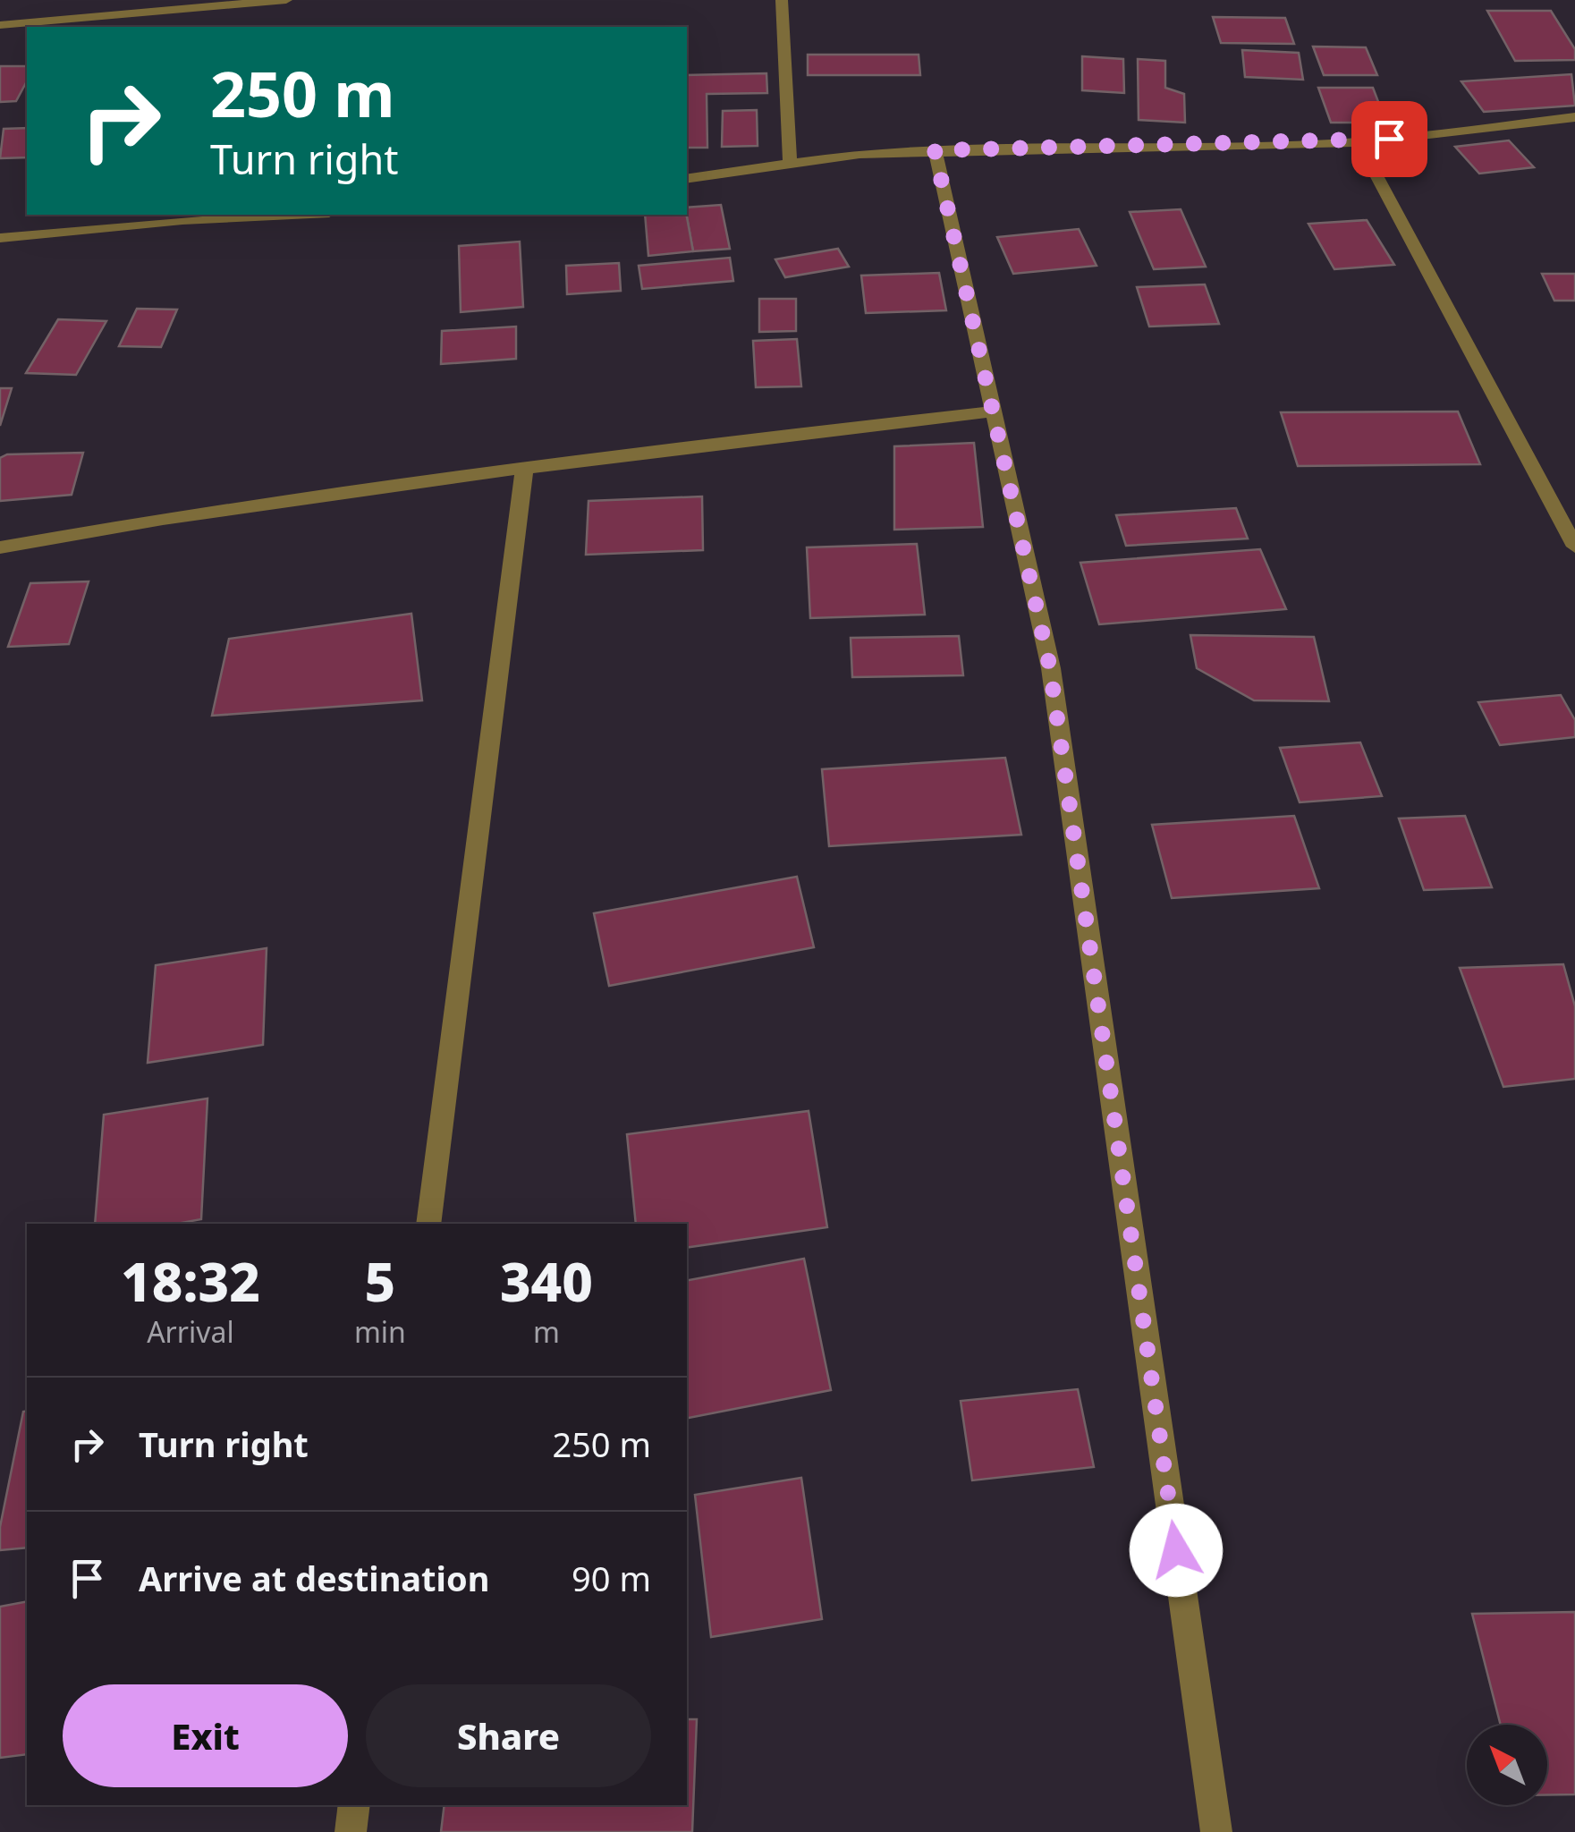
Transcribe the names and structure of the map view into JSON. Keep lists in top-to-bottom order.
{
  "north": "top left",
  "page": {
    "turn": ["250 m", "Turn right"],
    "eta": [
      "18:32",
      "Arrival",
      "5",
      "min",
      "340",
      "m"
    ],
    "list": [
      {
        "name": "Turn right",
        "value": "250 m"
      },
      {
        "name": "Arrive at destination",
        "value": "90 m"
      }
    ],
    "buttons": ["Exit", "Share"]
  }
}
